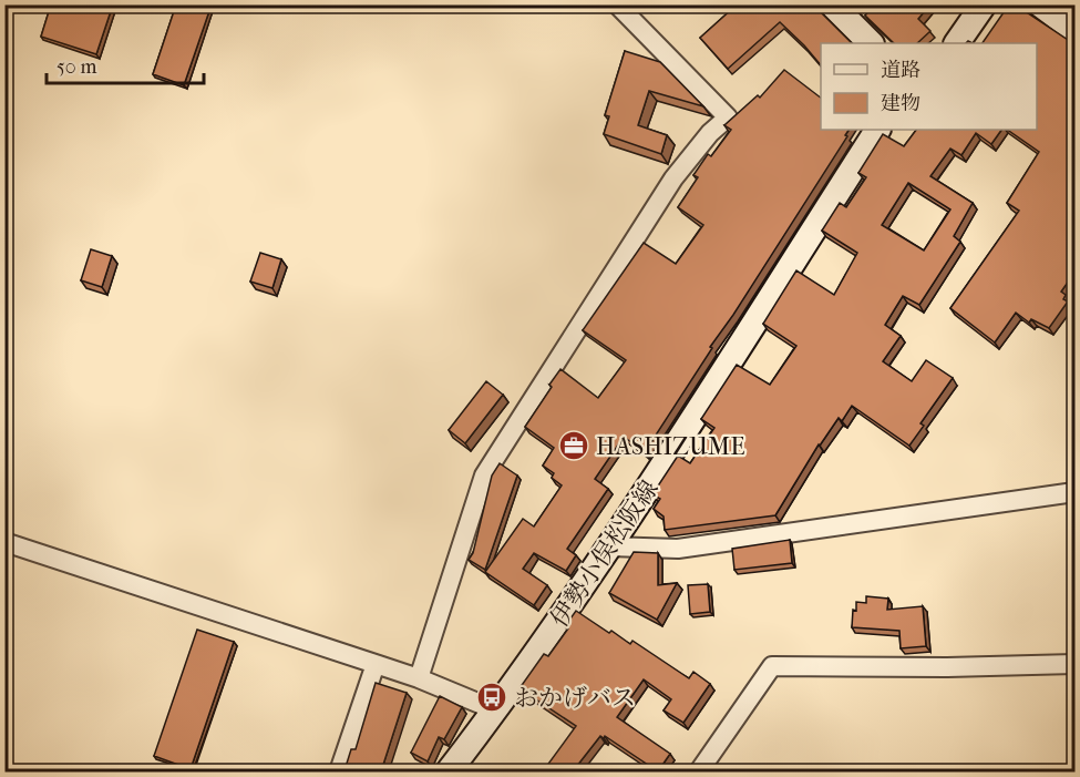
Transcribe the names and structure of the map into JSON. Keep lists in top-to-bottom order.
{
  "streets": {
    "main road": ["伊勢小俣松阪線"]
  },
  "places": {
    "office": ["HASHIZUME"],
    "bus stop": ["おかげバス"]
  },
  "legend": ["道路", "建物"],
  "scale_bar": "50 m"
}
